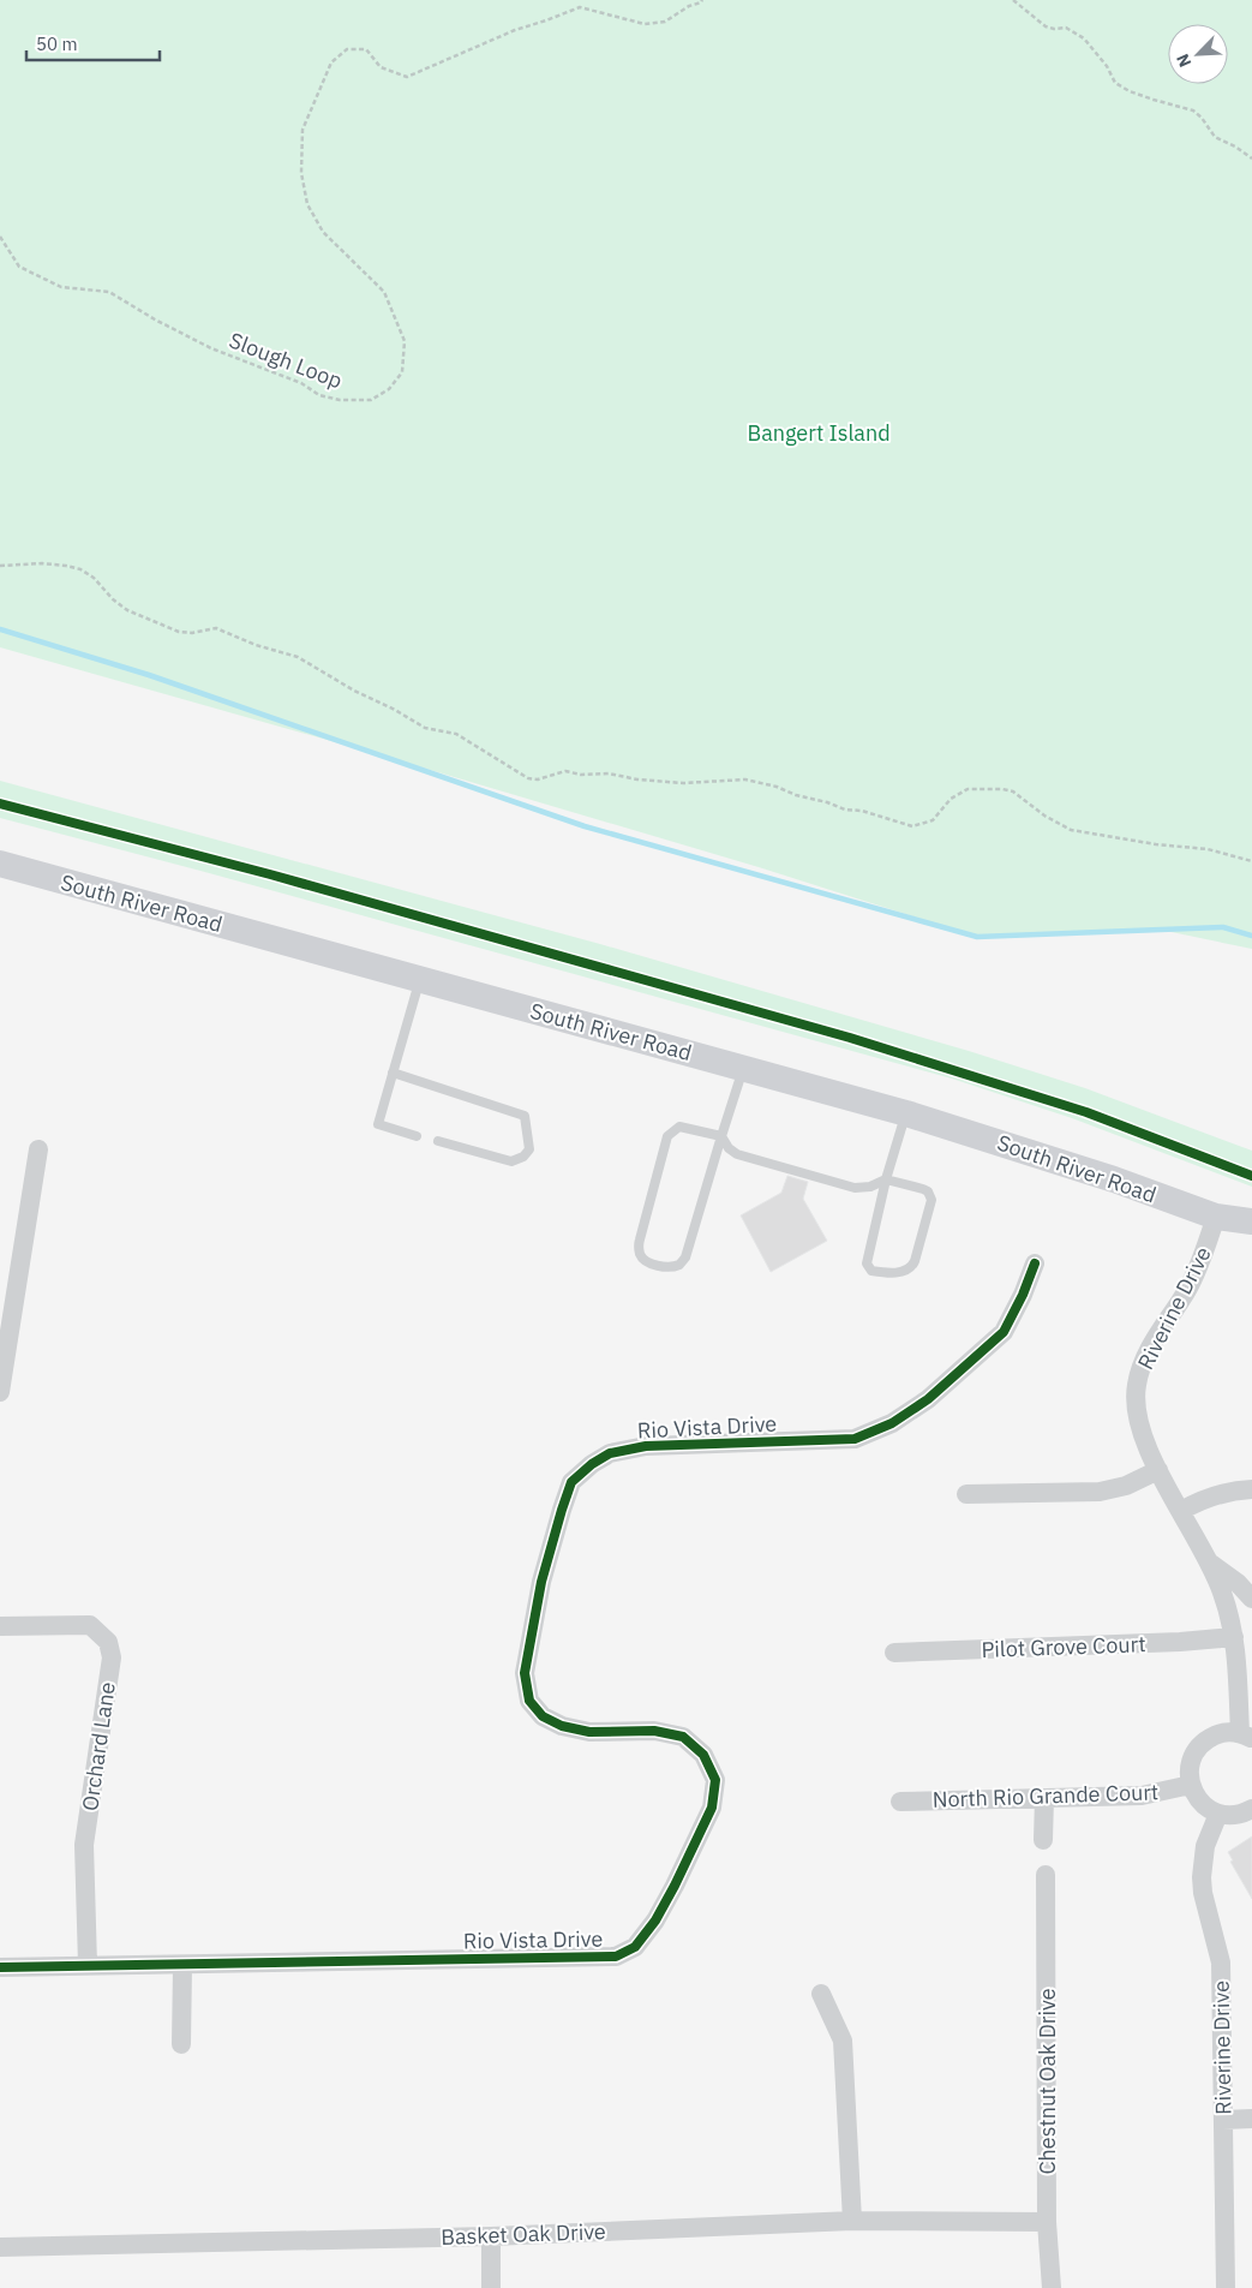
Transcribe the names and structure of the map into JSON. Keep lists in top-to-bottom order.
{
  "streets": {
    "main road": ["South River Road"],
    "street": [
      "Riverine Drive",
      "Rio Vista Drive",
      "Pilot Grove Court",
      "Orchard Lane",
      "North Rio Grande Court",
      "Chestnut Oak Drive",
      "Basket Oak Drive"
    ],
    "path": ["Slough Loop"]
  },
  "crossings": [
    ["South River Road", "Riverine Drive"],
    ["Riverine Drive", "Pilot Grove Court"],
    ["Rio Vista Drive", "Orchard Lane"],
    ["Chestnut Oak Drive", "Basket Oak Drive"]
  ],
  "parks": ["Bangert Island"],
  "scale_bar": "50 m",
  "north": "bottom left"
}
